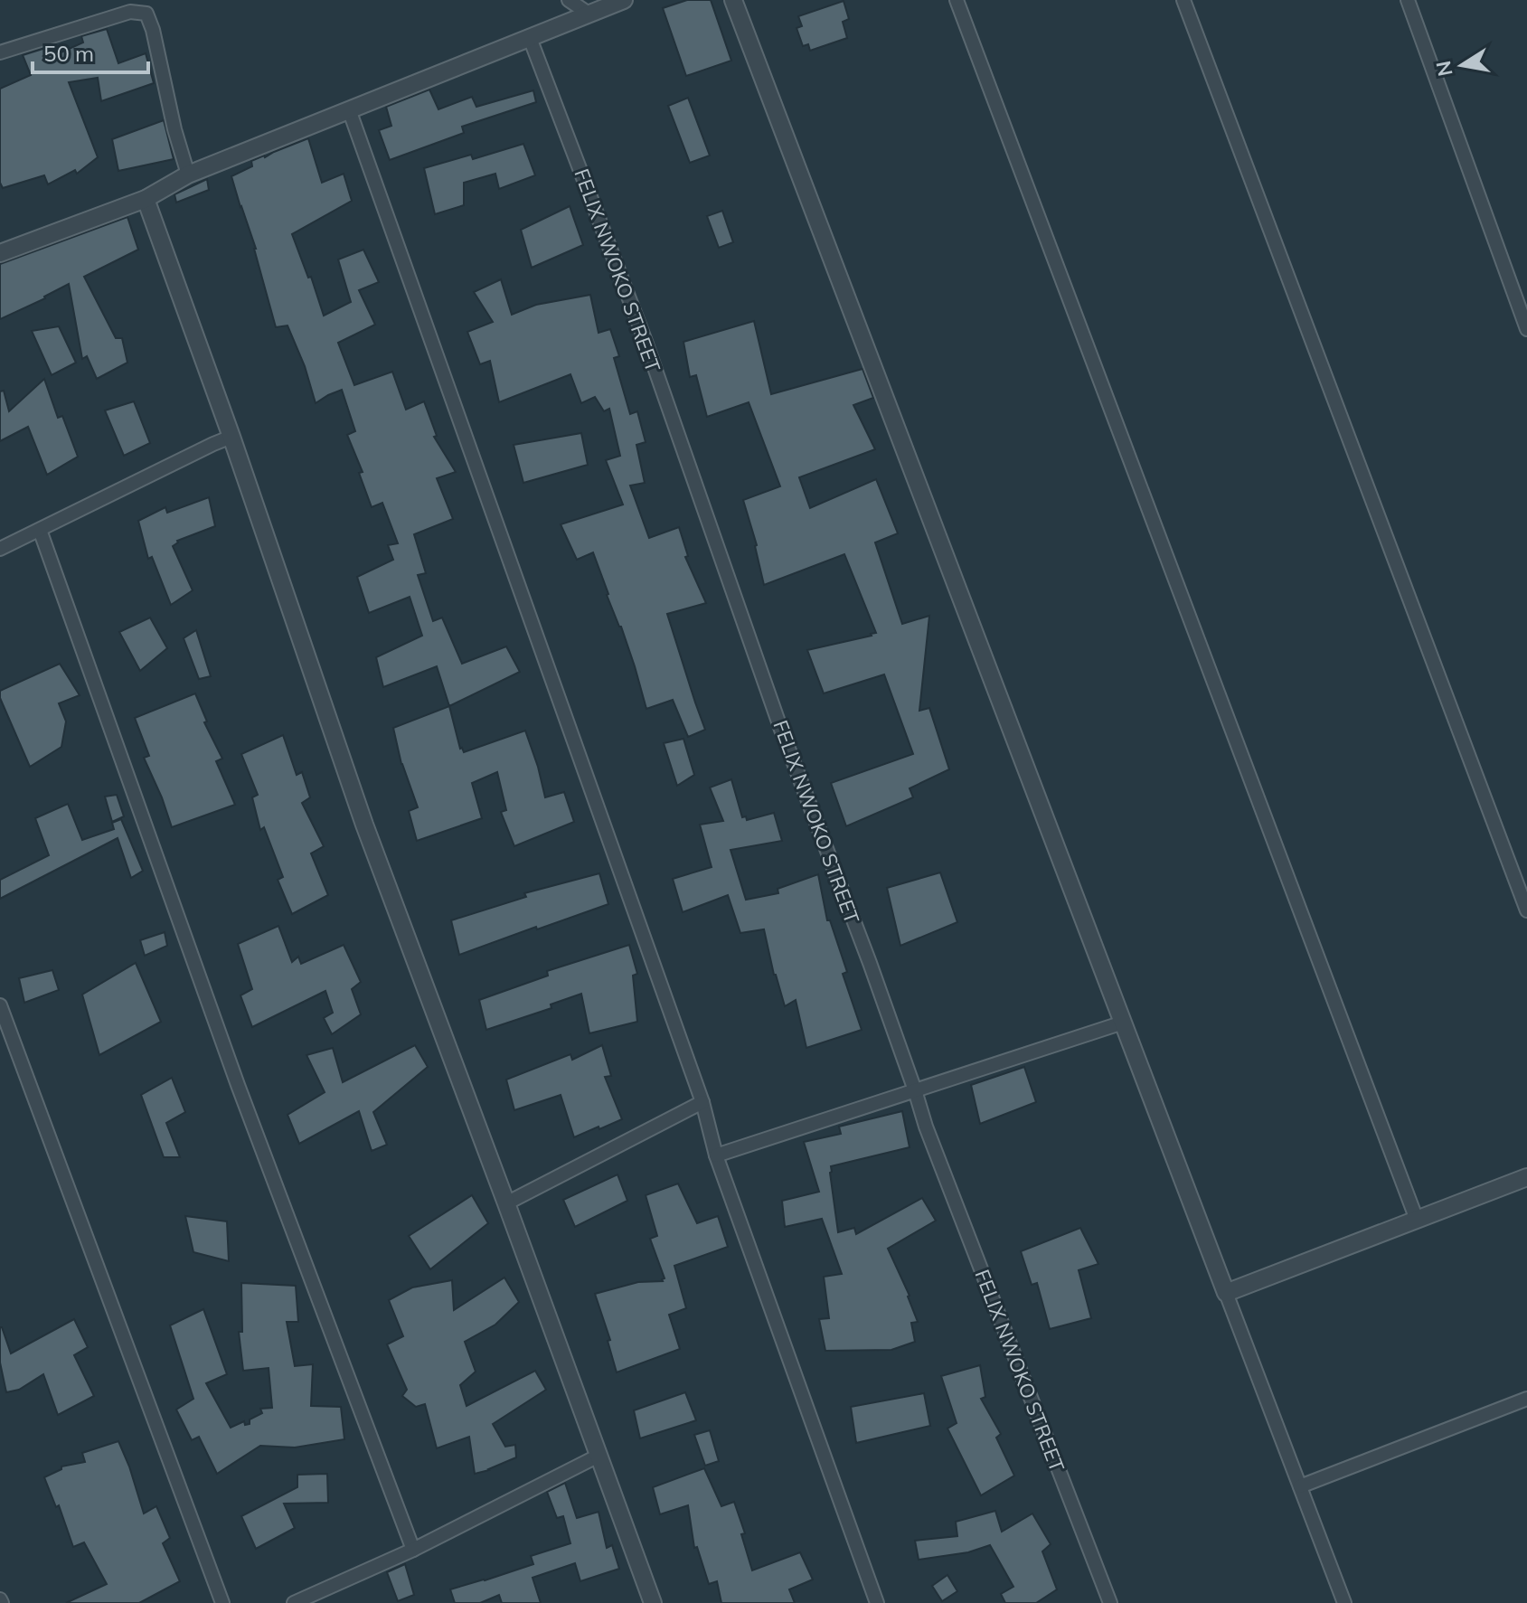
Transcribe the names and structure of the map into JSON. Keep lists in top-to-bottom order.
{
  "streets": {
    "street": ["FELIX NWOKO STREET"]
  },
  "scale_bar": "50 m",
  "north": "left"
}
